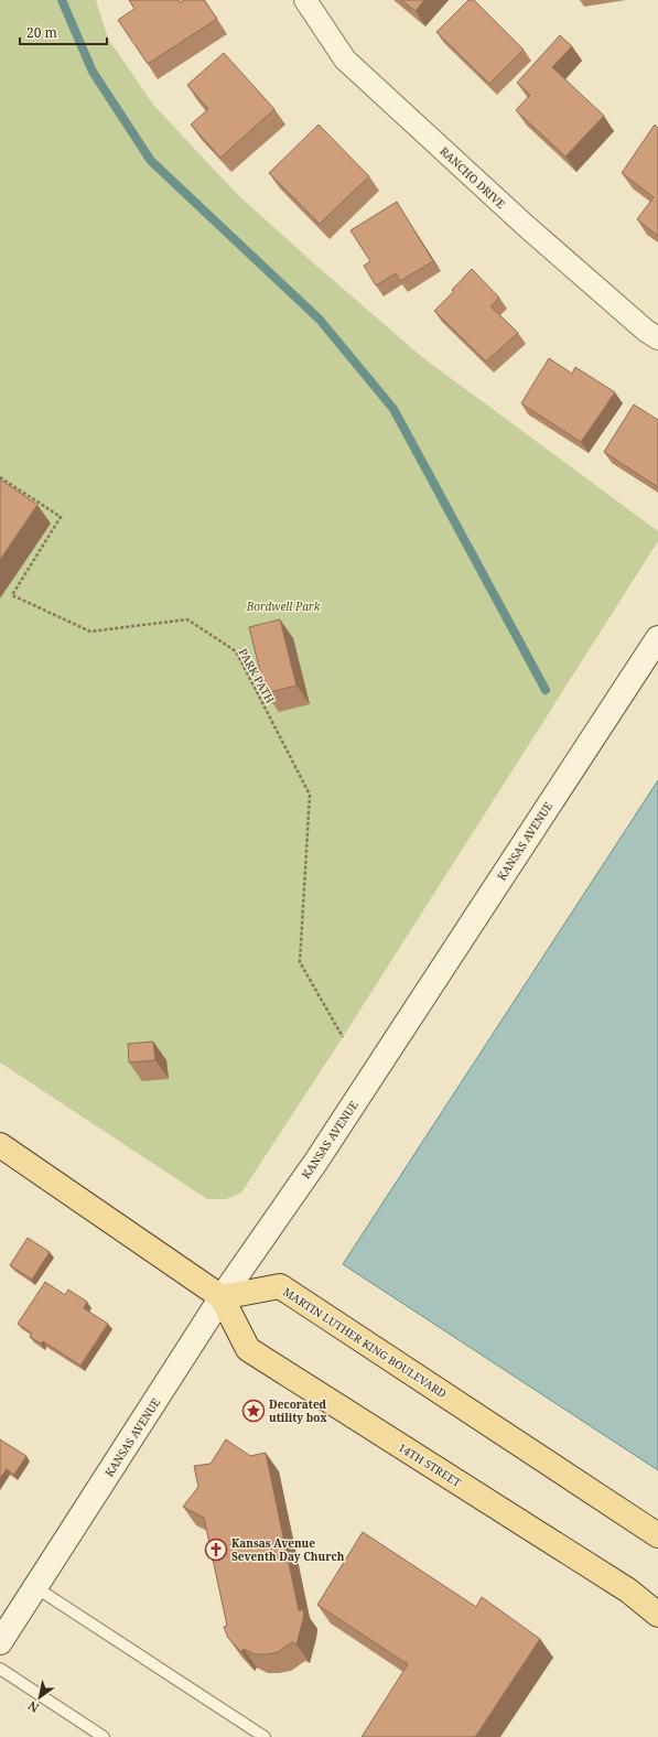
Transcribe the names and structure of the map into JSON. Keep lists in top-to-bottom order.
{
  "streets": {
    "main road": ["MARTIN LUTHER KING BOULEVARD", "14TH STREET"],
    "street": ["RANCHO DRIVE", "KANSAS AVENUE"],
    "path": ["PARK PATH"]
  },
  "crossings": [
    ["KANSAS AVENUE", "MARTIN LUTHER KING BOULEVARD"],
    ["KANSAS AVENUE", "14TH STREET"],
    ["MARTIN LUTHER KING BOULEVARD", "14TH STREET"]
  ],
  "parks": ["Bordwell Park"],
  "places": {
    "place": ["Decorated utility box"],
    "church": ["Kansas Avenue Seventh Day Church"]
  },
  "scale_bar": "20 m",
  "north": "bottom left"
}
